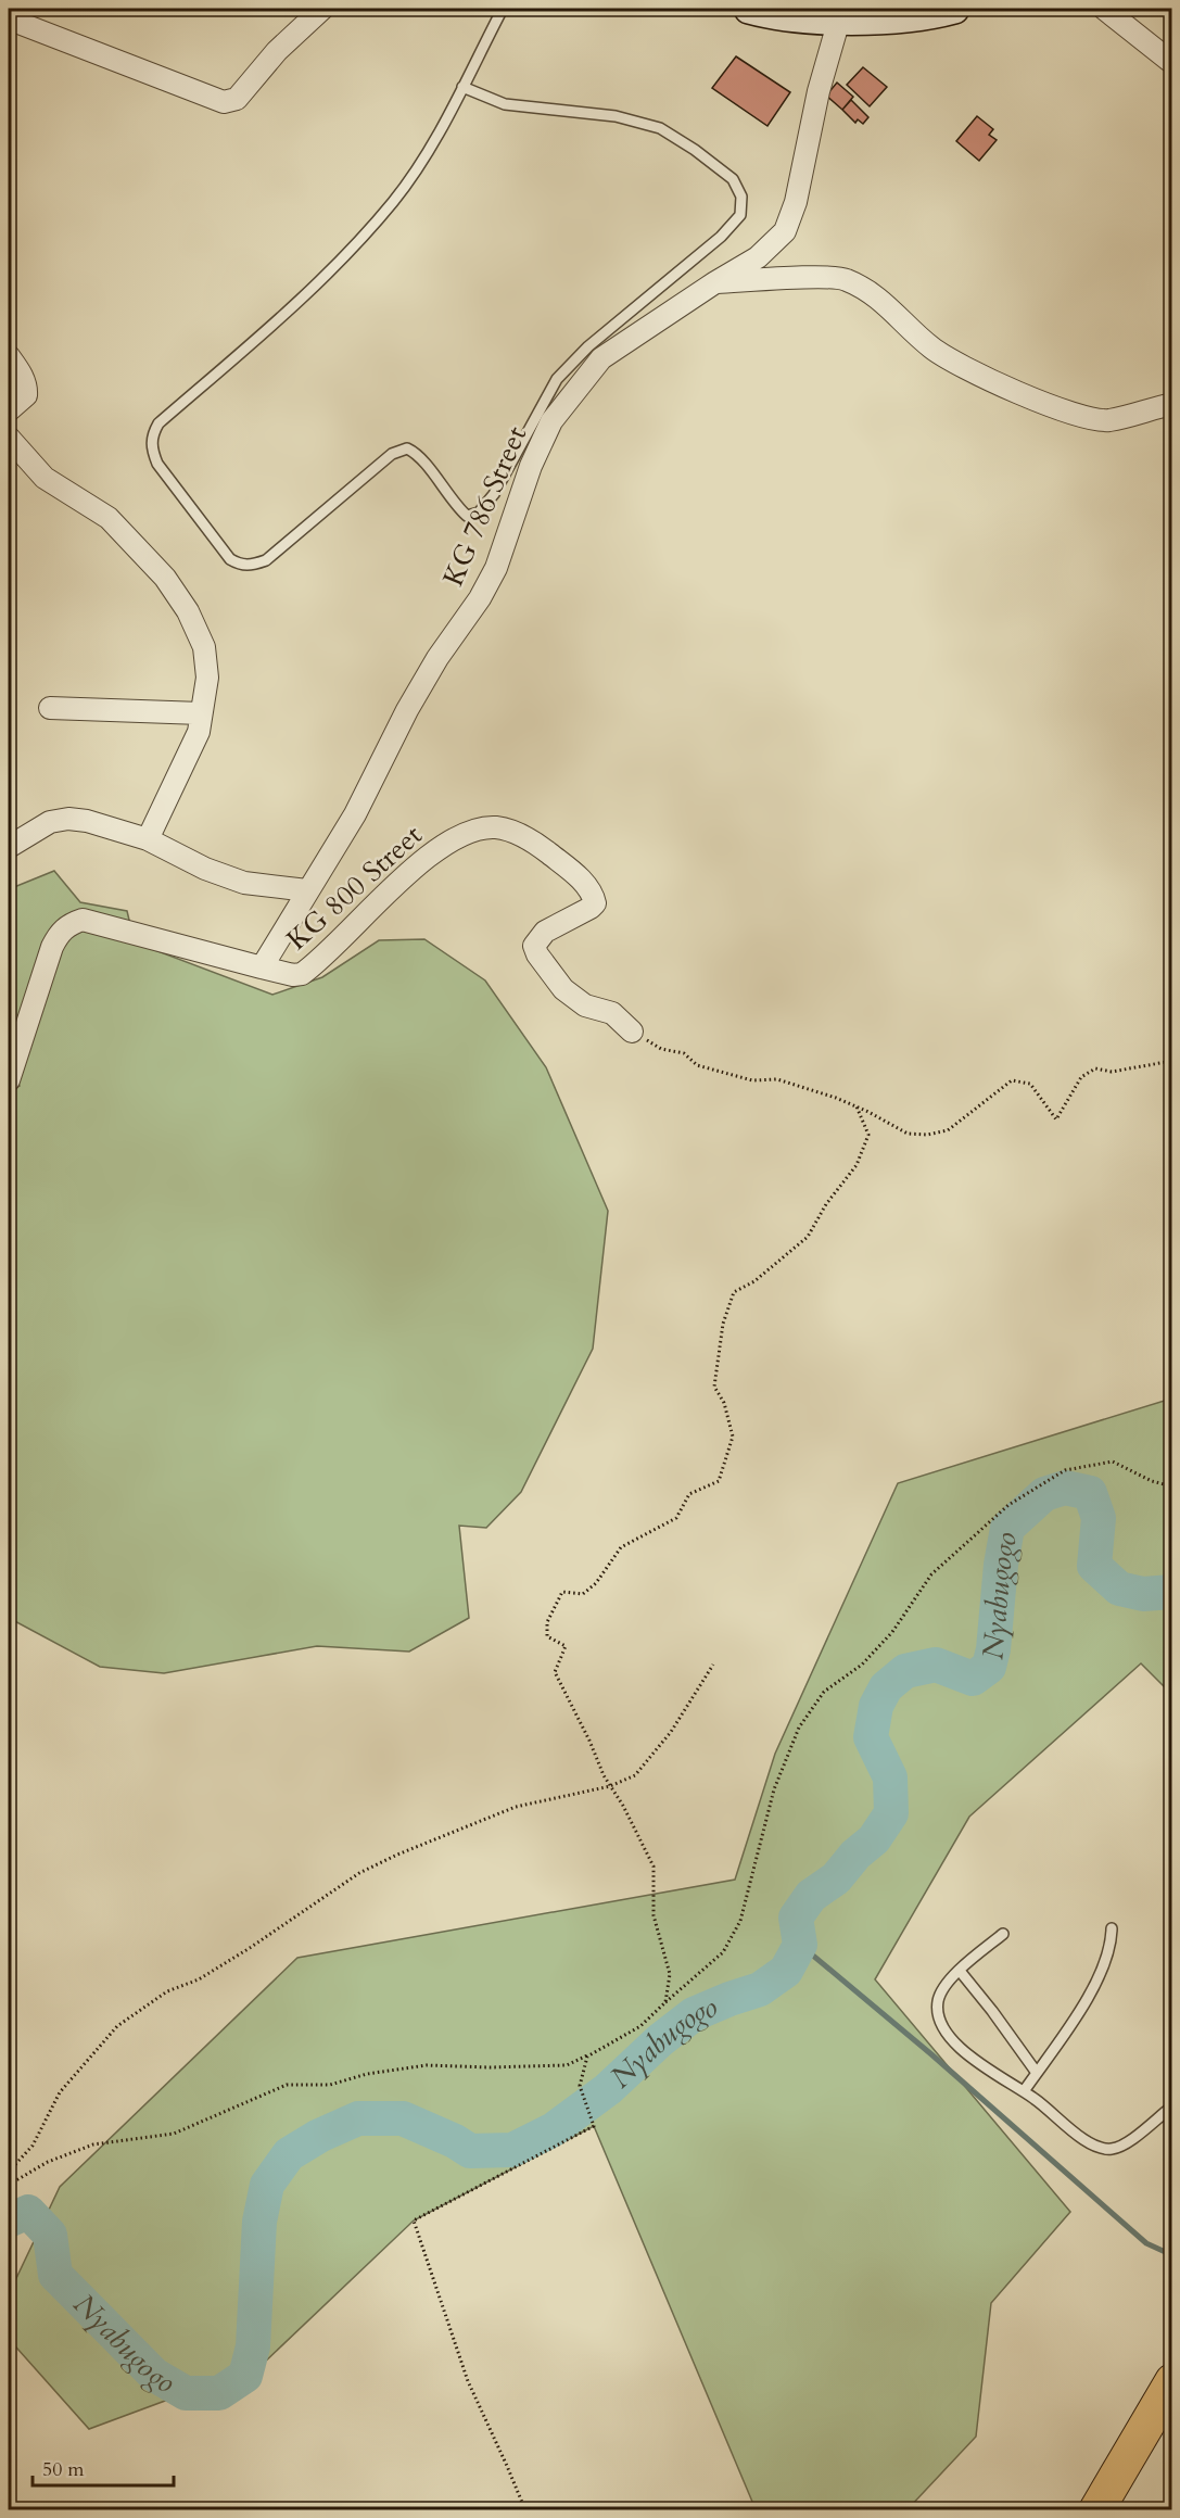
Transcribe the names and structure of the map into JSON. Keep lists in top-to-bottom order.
{
  "streets": {
    "street": ["KG 786 Street", "KG 800 Street"]
  },
  "crossings": [
    ["KG 786 Street", "KG 800 Street"]
  ],
  "water": ["Nyabugogo"],
  "scale_bar": "50 m"
}
